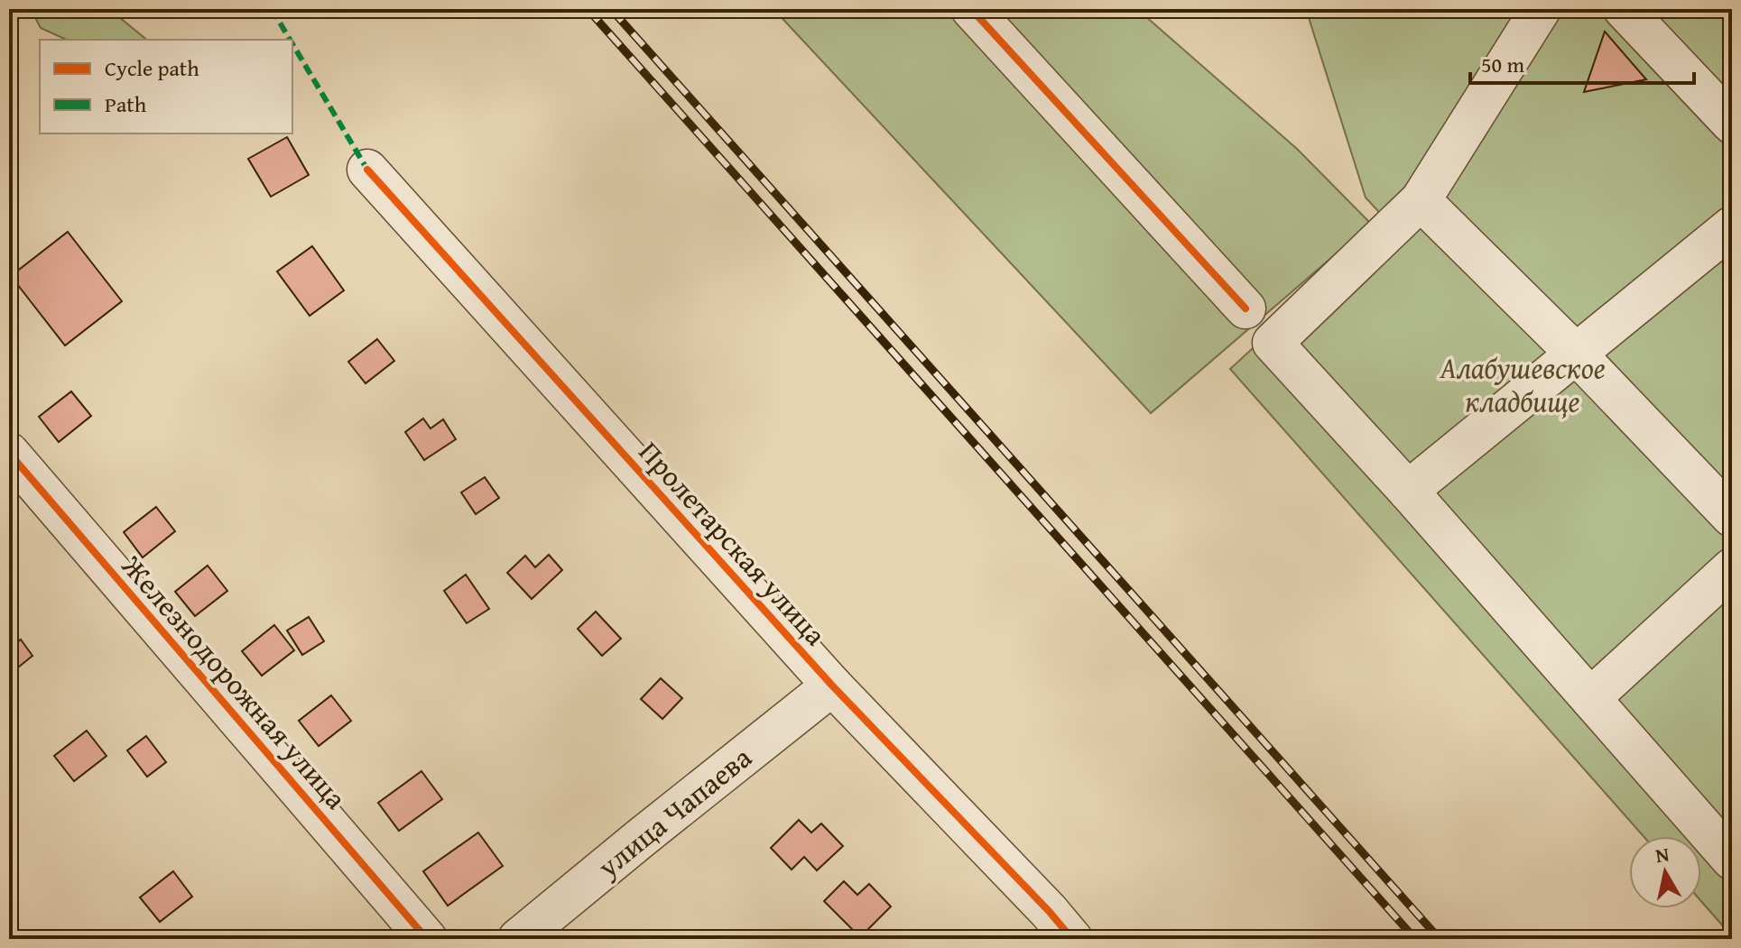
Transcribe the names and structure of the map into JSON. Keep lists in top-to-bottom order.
{
  "streets": {
    "street": ["Пролетарская улица", "Железнодорожная улица", "улица Чапаева"]
  },
  "crossings": [
    ["Пролетарская улица", "улица Чапаева"]
  ],
  "parks": ["Алабушевское кладбище"],
  "legend": ["Cycle path", "Path"],
  "scale_bar": "50 m",
  "north": "top"
}
